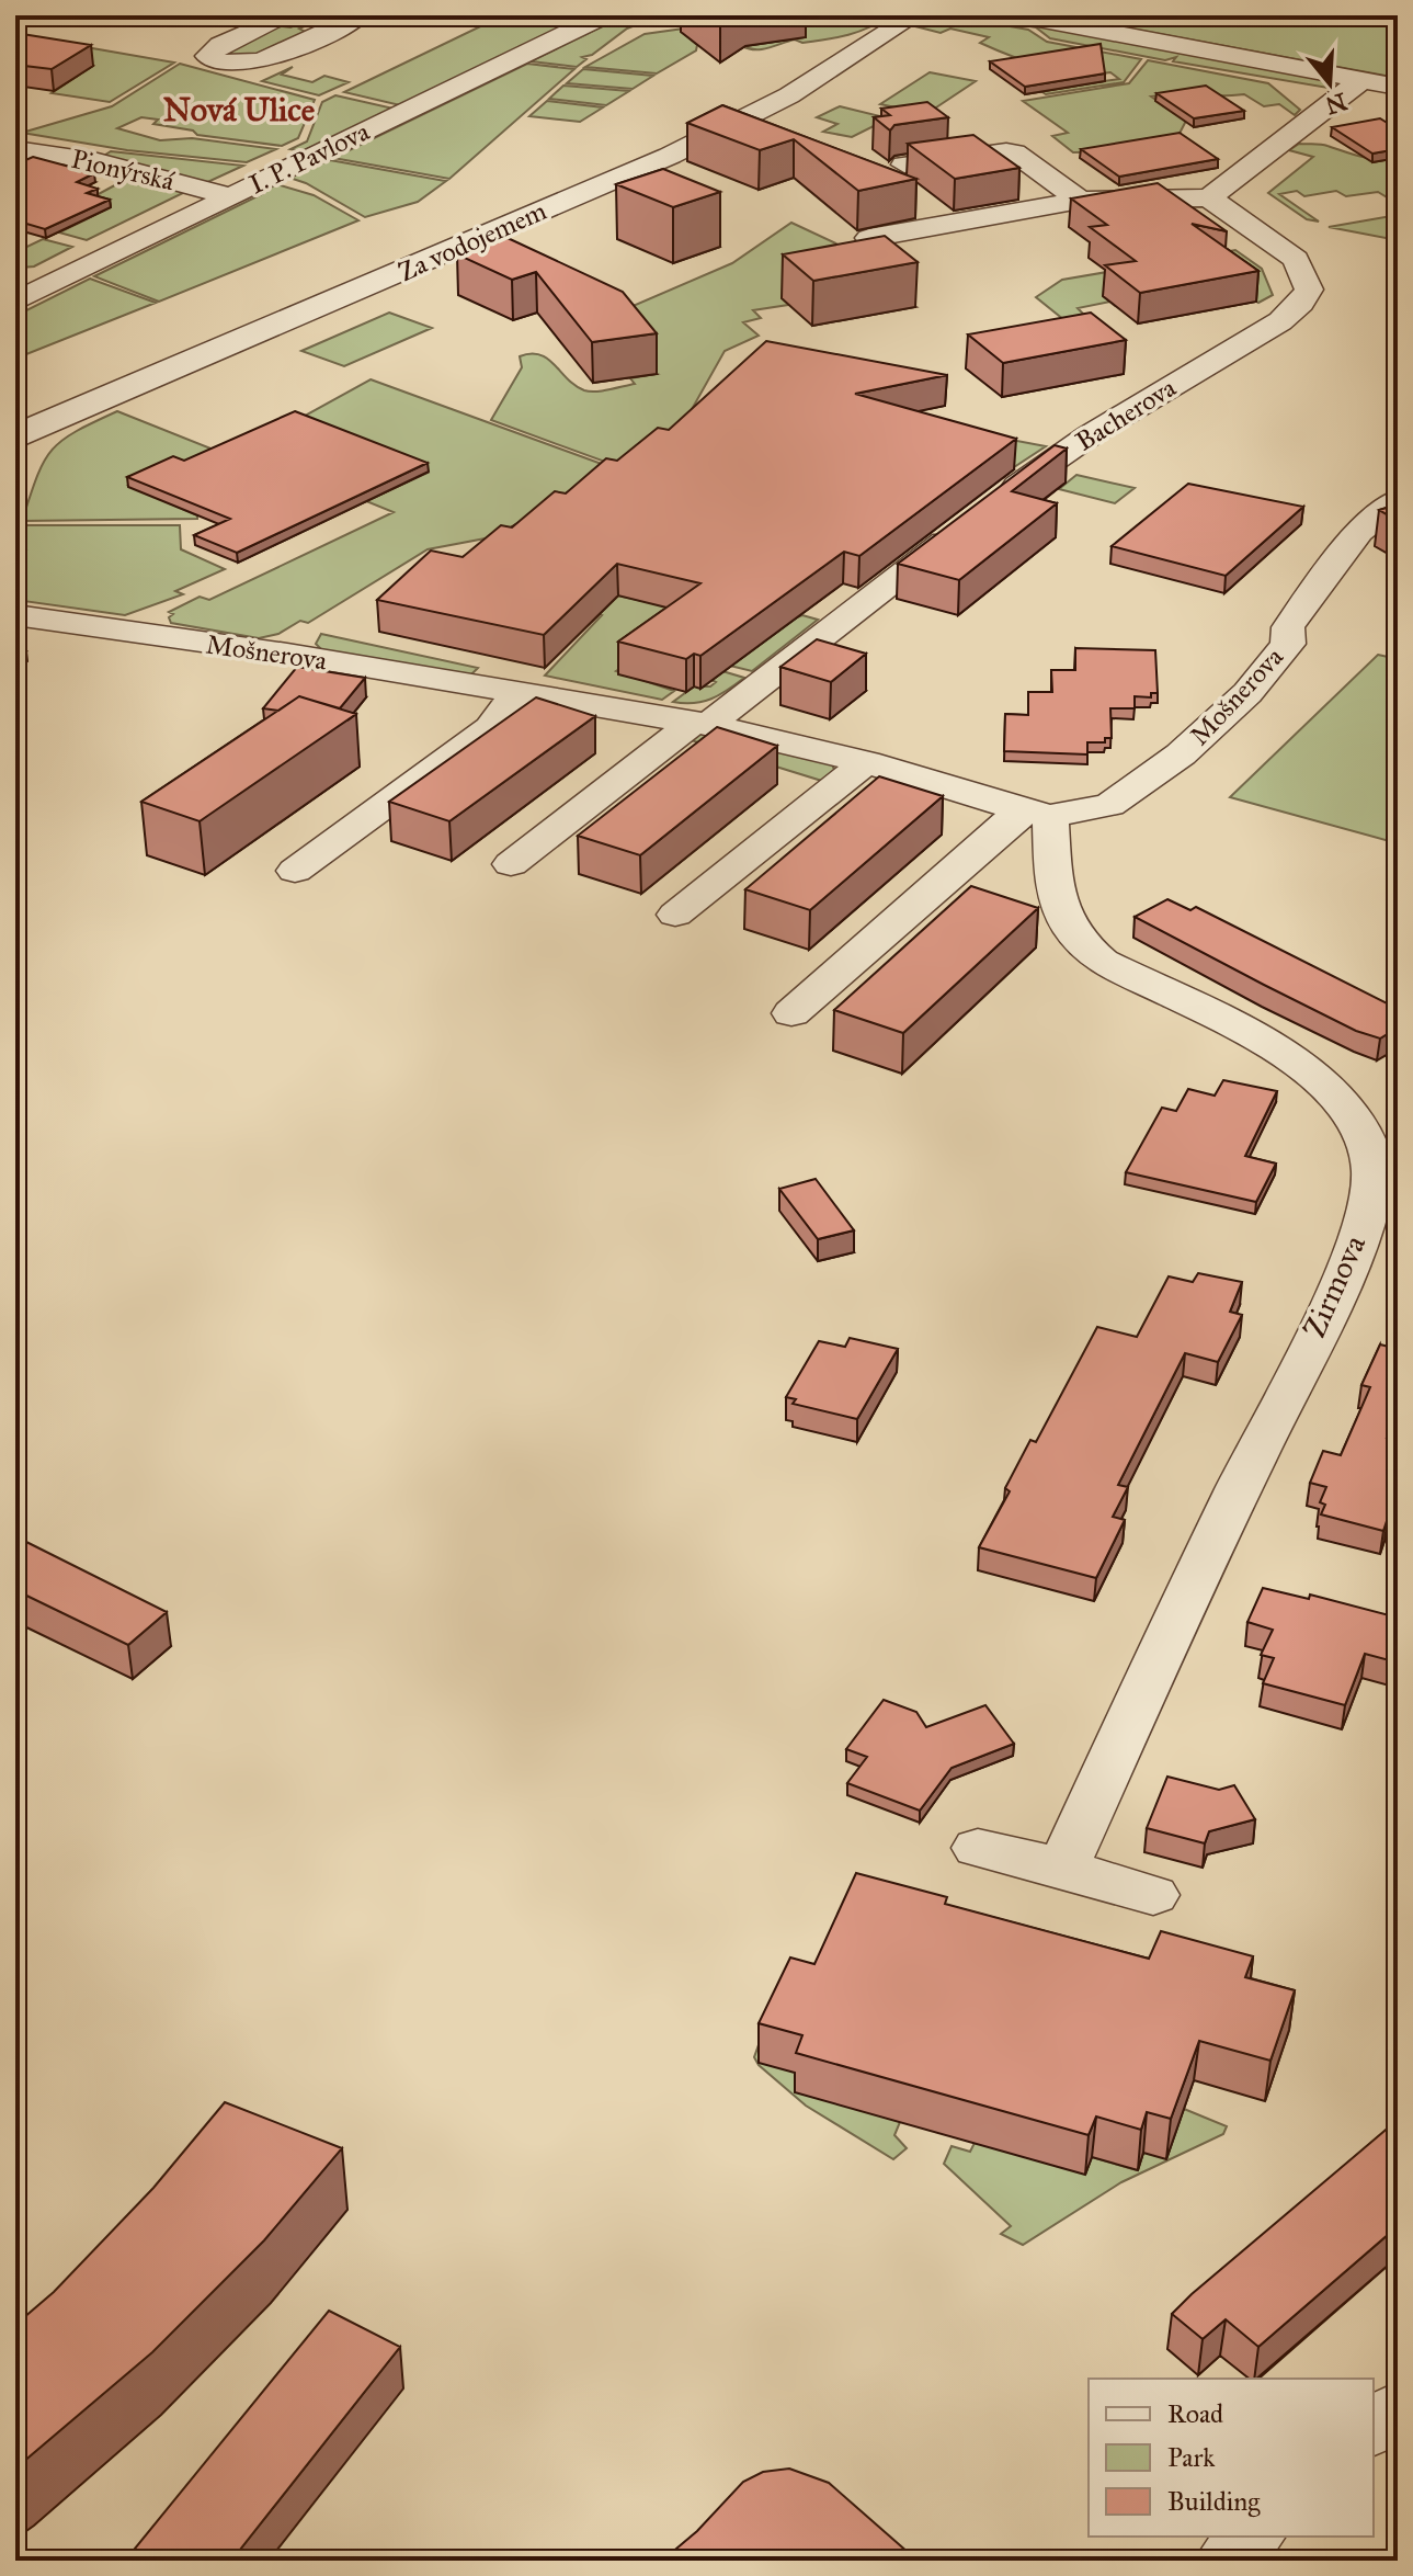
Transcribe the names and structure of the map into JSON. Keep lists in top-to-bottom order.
{
  "streets": {
    "street": [
      "I. P. Pavlova",
      "Pionýrská",
      "Za vodojemem",
      "Bacherova",
      "Mošnerova",
      "Zirmova"
    ]
  },
  "crossings": [
    ["I. P. Pavlova", "Pionýrská"],
    ["Mošnerova", "Zirmova"]
  ],
  "districts": ["Nová Ulice"],
  "legend": ["Road", "Park", "Building"],
  "north": "bottom"
}
